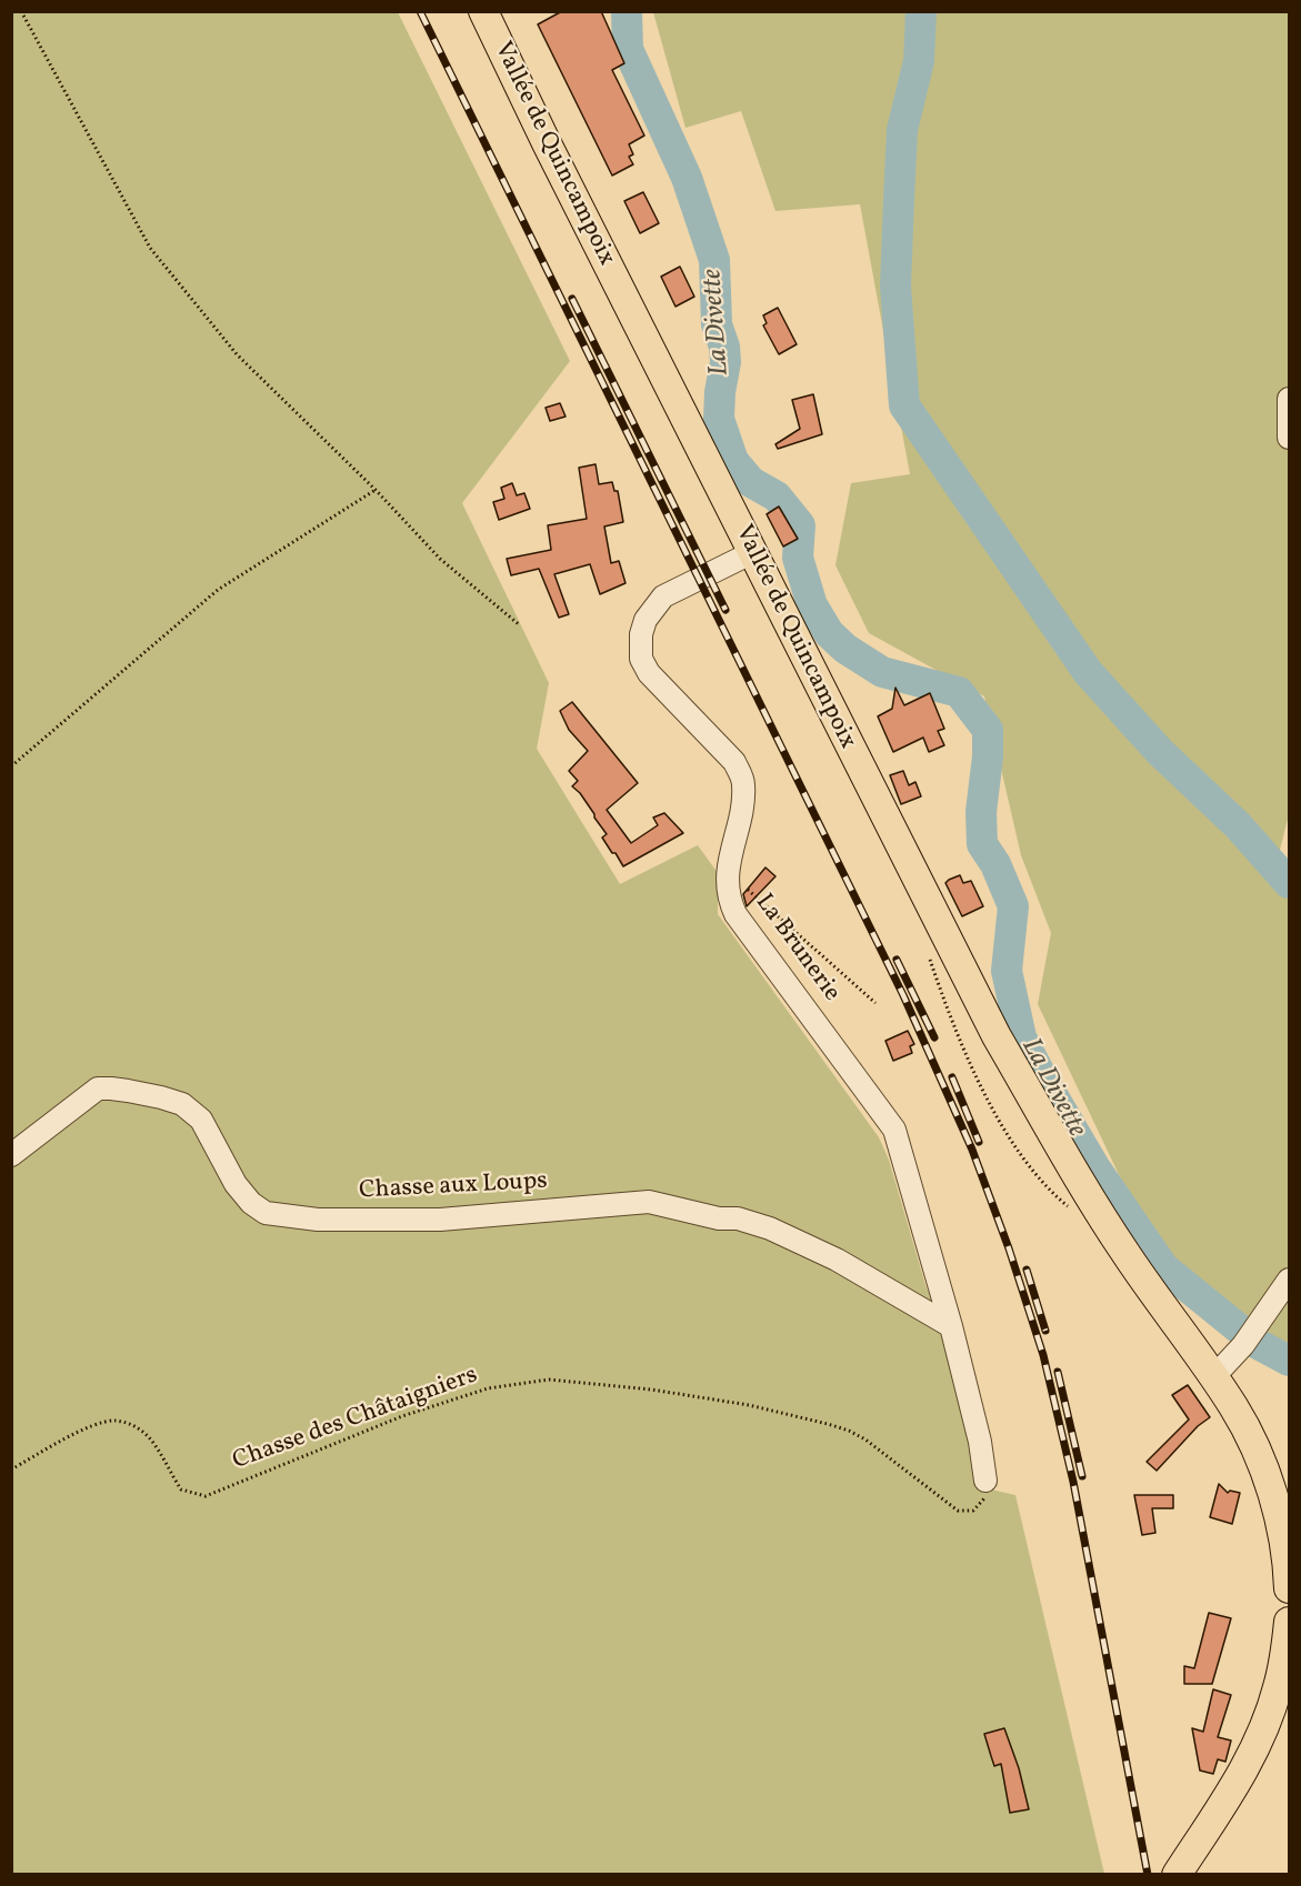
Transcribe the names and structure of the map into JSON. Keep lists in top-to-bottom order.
{
  "streets": {
    "main road": ["Vallée de Quincampoix"],
    "street": ["La Brunerie", "Chasse aux Loups"],
    "path": ["Chasse des Châtaigniers"]
  },
  "crossings": [
    ["Vallée de Quincampoix", "La Brunerie"],
    ["La Brunerie", "Chasse aux Loups"],
    ["La Brunerie", "Chasse des Châtaigniers"]
  ],
  "water": ["La Divette"]
}
